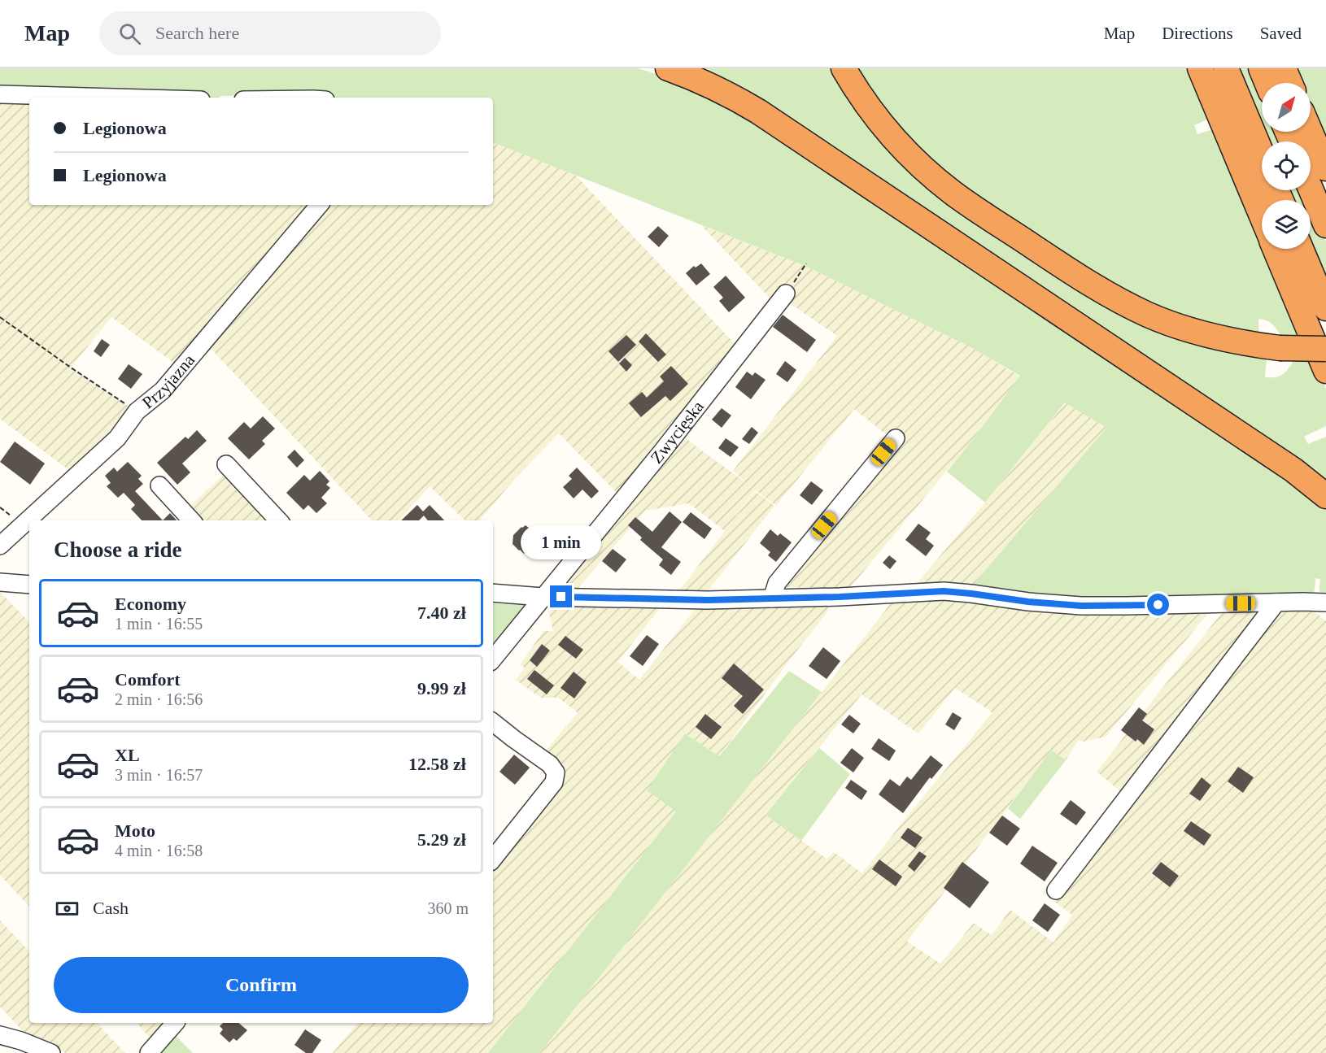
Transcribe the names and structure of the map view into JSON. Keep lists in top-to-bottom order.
{
  "streets": {
    "street": ["Przyjazna", "Zwycięska"]
  },
  "north": "top right",
  "page": {
    "header": "Map",
    "search": "Search here",
    "nav": ["Map", "Directions", "Saved"],
    "banner": ["Legionowa", "Legionowa"],
    "heading": "Choose a ride",
    "bubble": "1 min",
    "list": [
      {
        "name": "Economy",
        "note": "1 min · 16:55",
        "value": "7.40 zł"
      },
      {
        "name": "Comfort",
        "note": "2 min · 16:56",
        "value": "9.99 zł"
      },
      {
        "name": "XL",
        "note": "3 min · 16:57",
        "value": "12.58 zł"
      },
      {
        "name": "Moto",
        "note": "4 min · 16:58",
        "value": "5.29 zł"
      }
    ],
    "pay": ["Cash", "360 m"],
    "buttons": "Confirm"
  }
}
